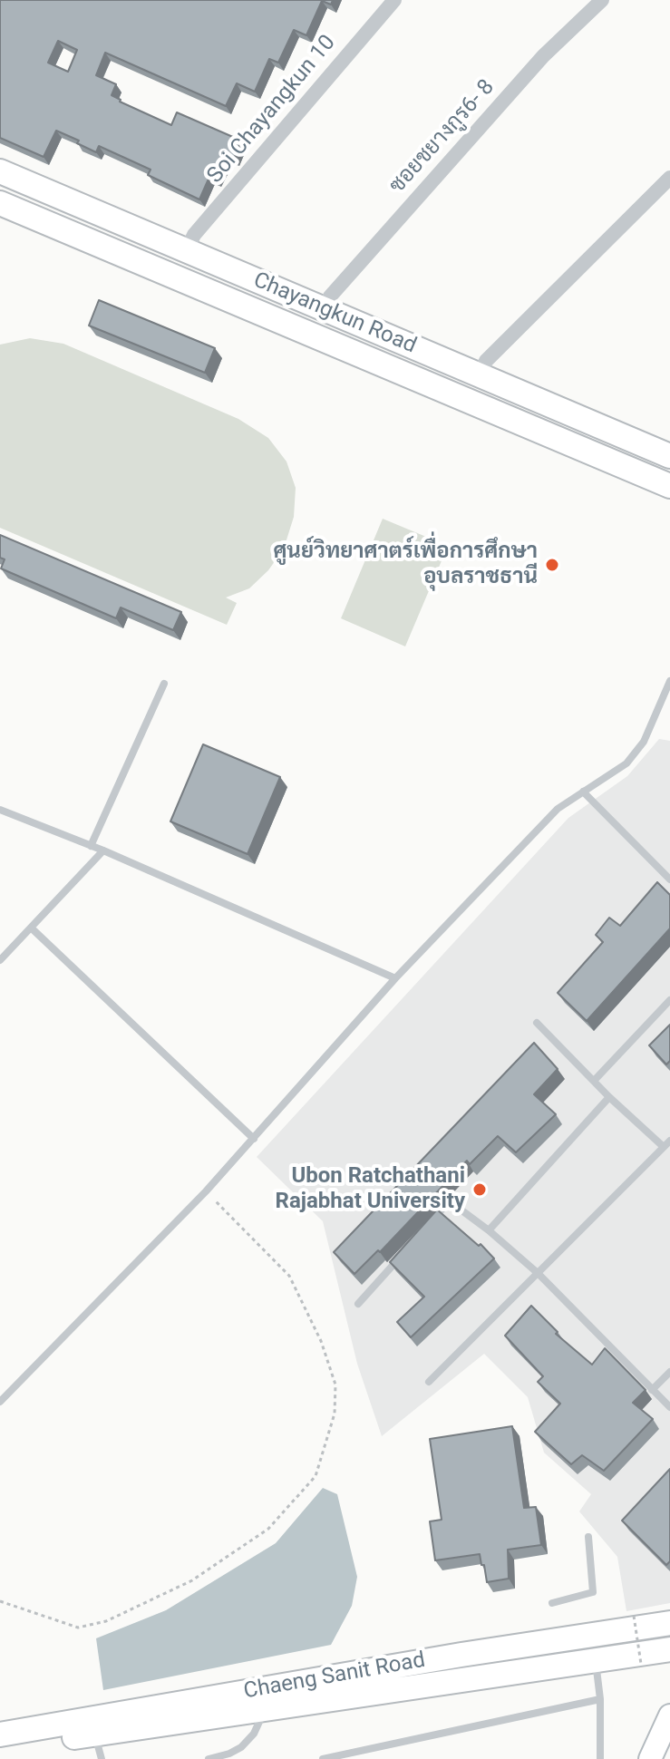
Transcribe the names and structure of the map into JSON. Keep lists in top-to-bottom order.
{
  "streets": {
    "main road": ["Chayangkun Road", "Chaeng Sanit Road"],
    "street": ["Soi Chayangkun 10", "ซอยชยางกูร6- 8"]
  },
  "crossings": [
    ["Soi Chayangkun 10", "Chayangkun Road"],
    ["ซอยชยางกูร6- 8", "Chayangkun Road"]
  ],
  "places": ["ศูนย์วิทยาศาตร์เพื่อการศึกษา อุบลราชธานี", "Ubon Ratchathani Rajabhat University"]
}
